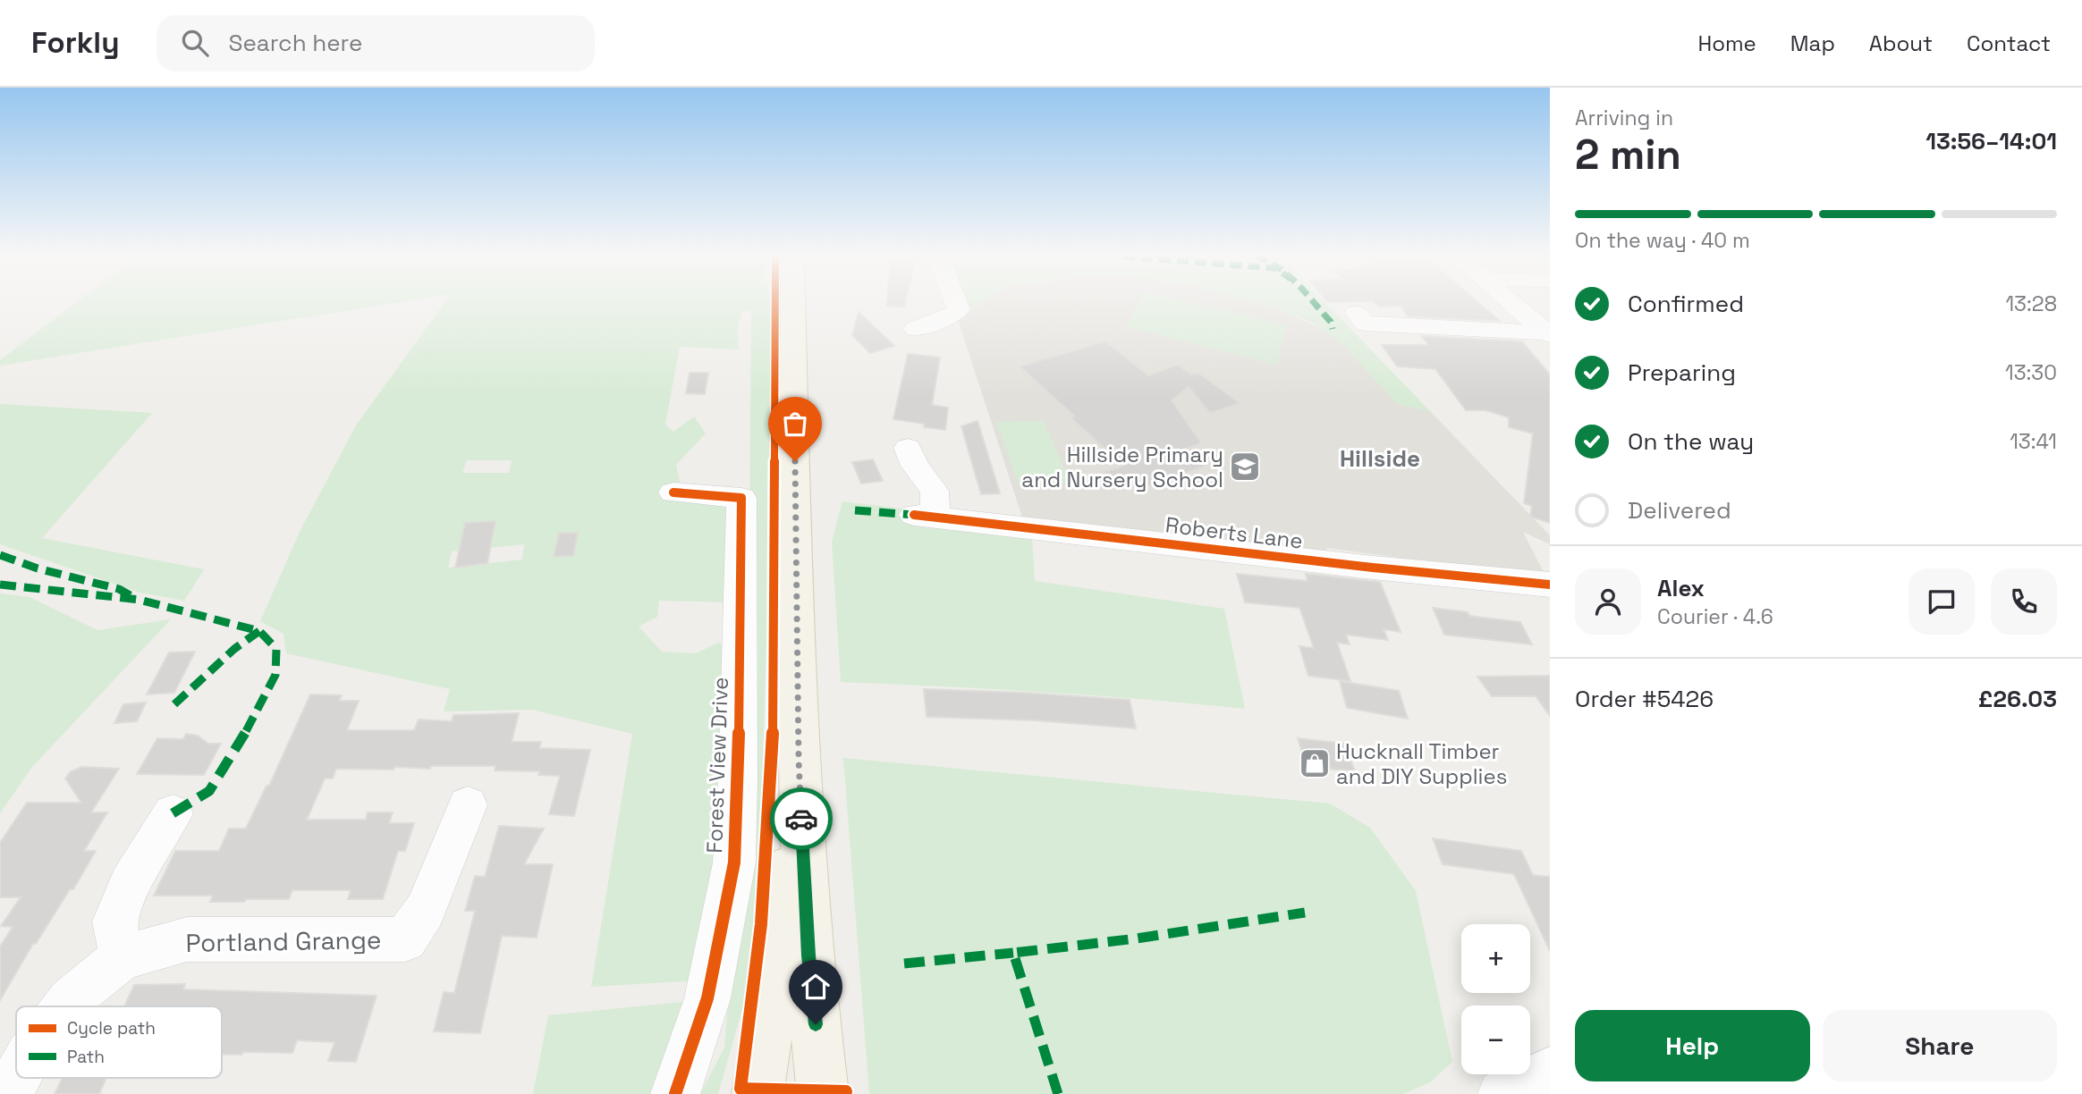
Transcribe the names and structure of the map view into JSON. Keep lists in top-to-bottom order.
{
  "streets": {
    "street": ["Roberts Lane", "Forest View Drive", "Portland Grange"]
  },
  "districts": ["Hillside"],
  "places": {
    "school or university": ["Hillside Primary and Nursery School"],
    "shop": ["Hucknall Timber and DIY Supplies"]
  },
  "legend": ["Cycle path", "Path"],
  "page": {
    "header": "Forkly",
    "search": "Search here",
    "nav": [
      "Home",
      "Map",
      "About",
      "Contact"
    ],
    "heading": ["2 min", "Arriving in", "13:56–14:01"],
    "panel": [
      "Alex",
      "Courier · 4.6",
      "Order #5426",
      "£26.03"
    ],
    "bar": "On the way · 40 m",
    "list": [
      ["Confirmed", "13:28"],
      ["Preparing", "13:30"],
      ["On the way", "13:41"],
      "Delivered"
    ],
    "map_buttons": ["+", "−"],
    "buttons": ["Help", "Share"]
  }
}
